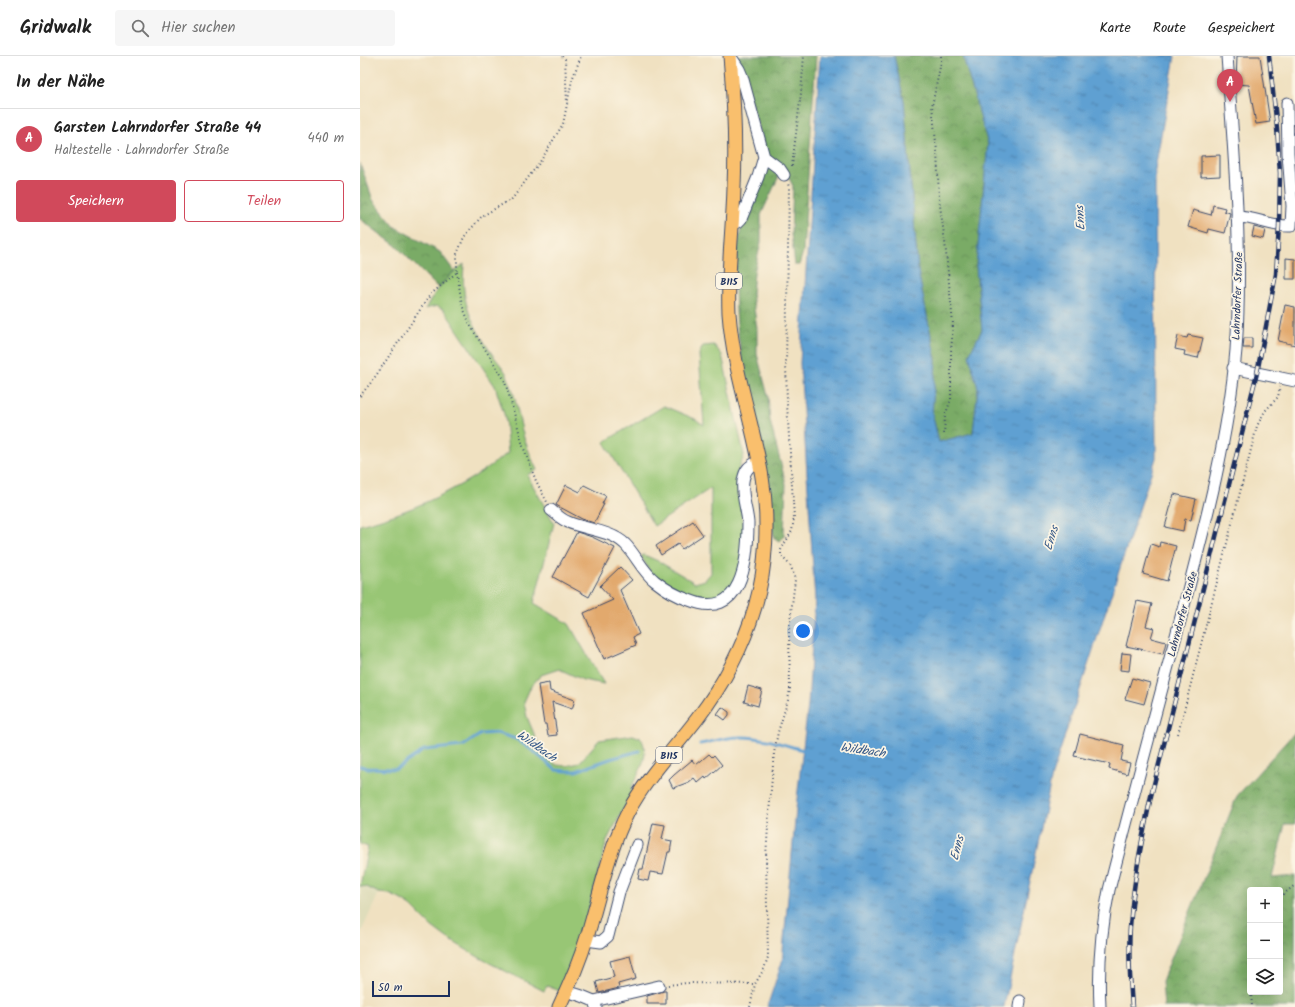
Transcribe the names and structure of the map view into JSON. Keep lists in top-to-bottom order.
{
  "streets": {
    "main road": ["B115"],
    "street": ["Lahrndorfer Straße"]
  },
  "water": ["Enns", "Wildbach"],
  "scale_bar": "50 m",
  "page": {
    "header": "Gridwalk",
    "search": "Hier suchen",
    "nav": ["Karte", "Route", "Gespeichert"],
    "heading": "In der Nähe",
    "pins": "A",
    "list": [
      {
        "mark": "A",
        "name": "Garsten Lahrndorfer Straße 44",
        "note": "Haltestelle · Lahrndorfer Straße",
        "value": "440 m"
      }
    ],
    "buttons": ["Speichern", "Teilen"],
    "map_buttons": ["+", "−"],
    "scale": "50 m"
  }
}
